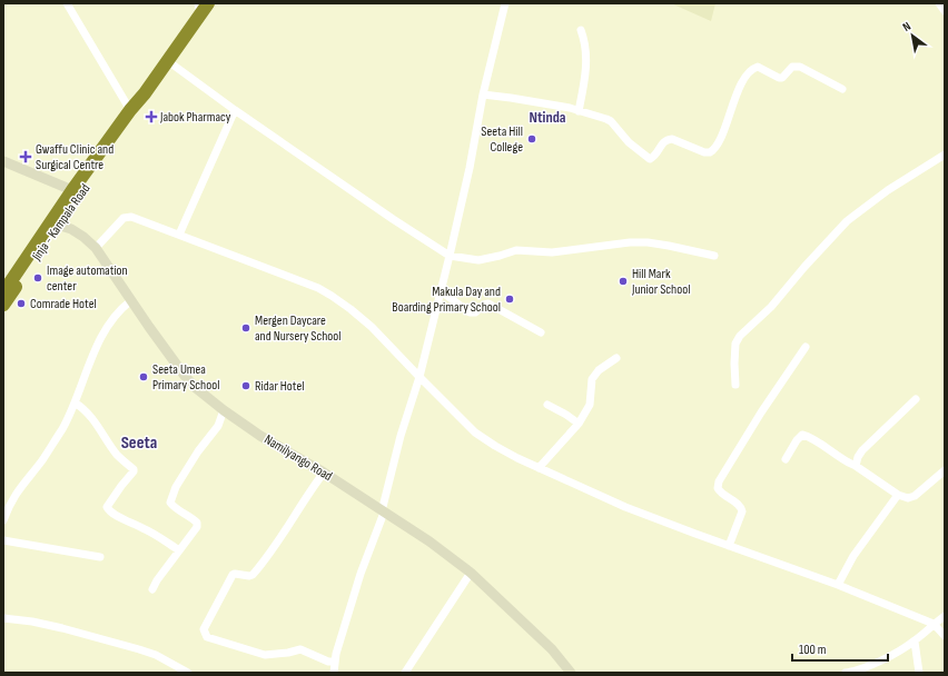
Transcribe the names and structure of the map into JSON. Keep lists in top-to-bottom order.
{
  "streets": {
    "highway": ["Jinja - Kampala Road"],
    "main road": ["Namilyango Road"]
  },
  "crossings": [
    ["Jinja - Kampala Road", "Namilyango Road"]
  ],
  "districts": ["Ntinda", "Seeta"],
  "places": {
    "health": ["Jabok Pharmacy", "Gwaffu Clinic and Surgical Centre"],
    "other": [
      "Seeta Hill College",
      "Image automation center",
      "Hill Mark Junior School",
      "Makula Day and Boarding Primary School",
      "Comrade Hotel",
      "Mergen Daycare and Nursery School",
      "Seeta Umea Primary School",
      "Ridar Hotel"
    ]
  },
  "scale_bar": "100 m",
  "north": "top left"
}
